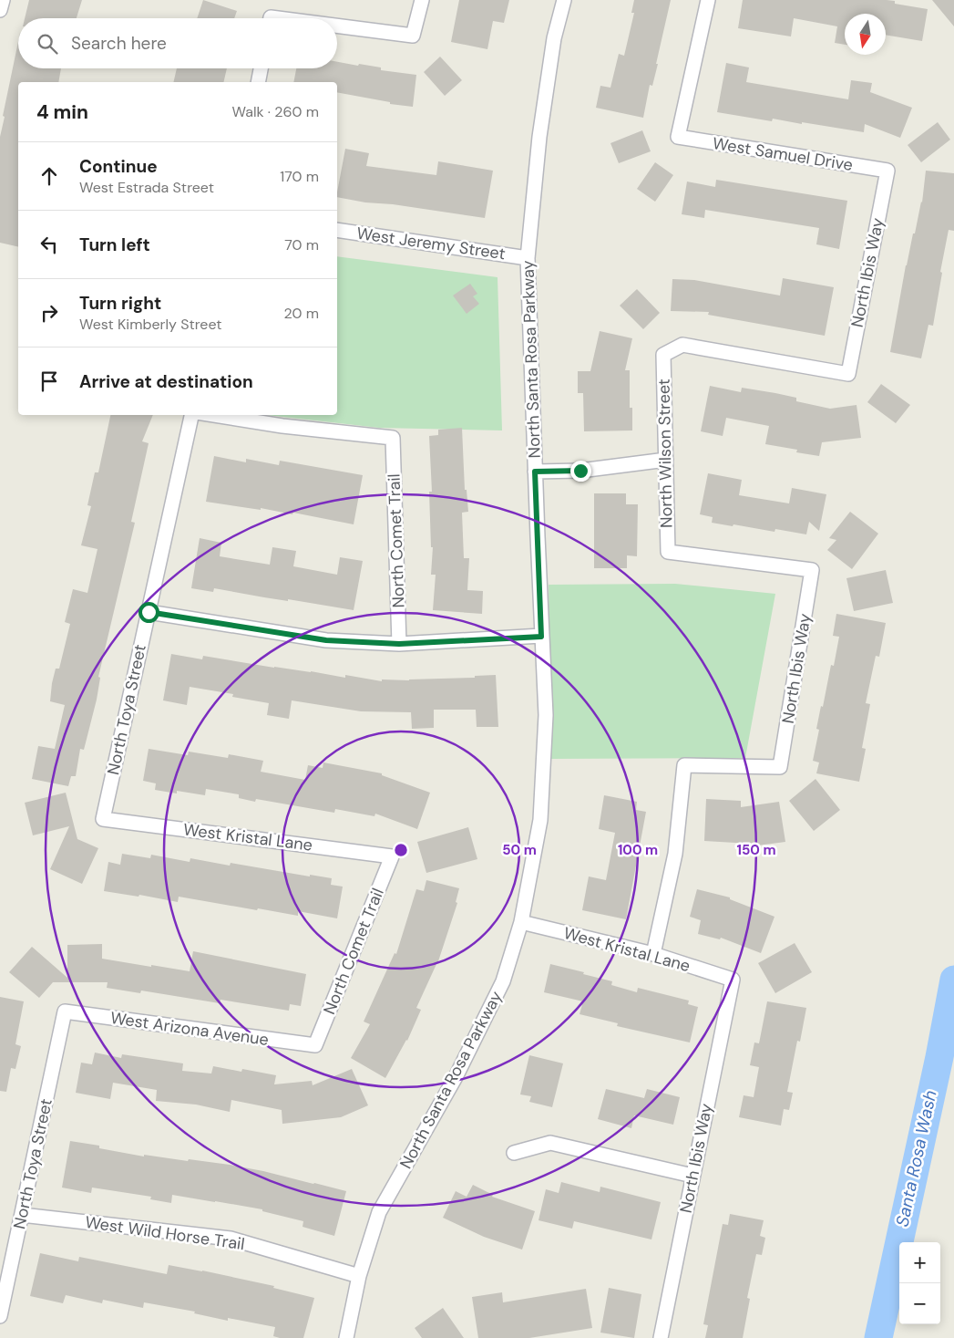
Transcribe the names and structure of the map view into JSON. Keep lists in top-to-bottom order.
{
  "streets": {
    "street": [
      "West Samuel Drive",
      "West Jeremy Street",
      "North Ibis Way",
      "North Santa Rosa Parkway",
      "North Wilson Street",
      "North Comet Trail",
      "North Toya Street",
      "West Kristal Lane",
      "West Arizona Avenue",
      "West Wild Horse Trail"
    ]
  },
  "crossings": [
    ["West Samuel Drive", "North Ibis Way"],
    ["West Jeremy Street", "North Santa Rosa Parkway"],
    ["North Ibis Way", "North Wilson Street"],
    ["North Ibis Way", "West Kristal Lane"],
    ["North Santa Rosa Parkway", "West Kristal Lane"],
    ["North Santa Rosa Parkway", "West Wild Horse Trail"],
    ["North Comet Trail", "West Kristal Lane"],
    ["North Comet Trail", "West Arizona Avenue"],
    ["North Toya Street", "West Kristal Lane"],
    ["North Toya Street", "West Arizona Avenue"],
    ["North Toya Street", "West Wild Horse Trail"]
  ],
  "water": ["Santa Rosa Wash"],
  "north": "bottom",
  "page": {
    "search": "Search here",
    "heading": ["4 min", "Walk · 260 m"],
    "list": [
      ["Continue", "West Estrada Street", "170 m"],
      ["Turn left", "70 m"],
      ["Turn right", "West Kimberly Street", "20 m"],
      "Arrive at destination"
    ],
    "map_buttons": ["+", "−"]
  },
  "rings": ["50 m", "100 m", "150 m"]
}
